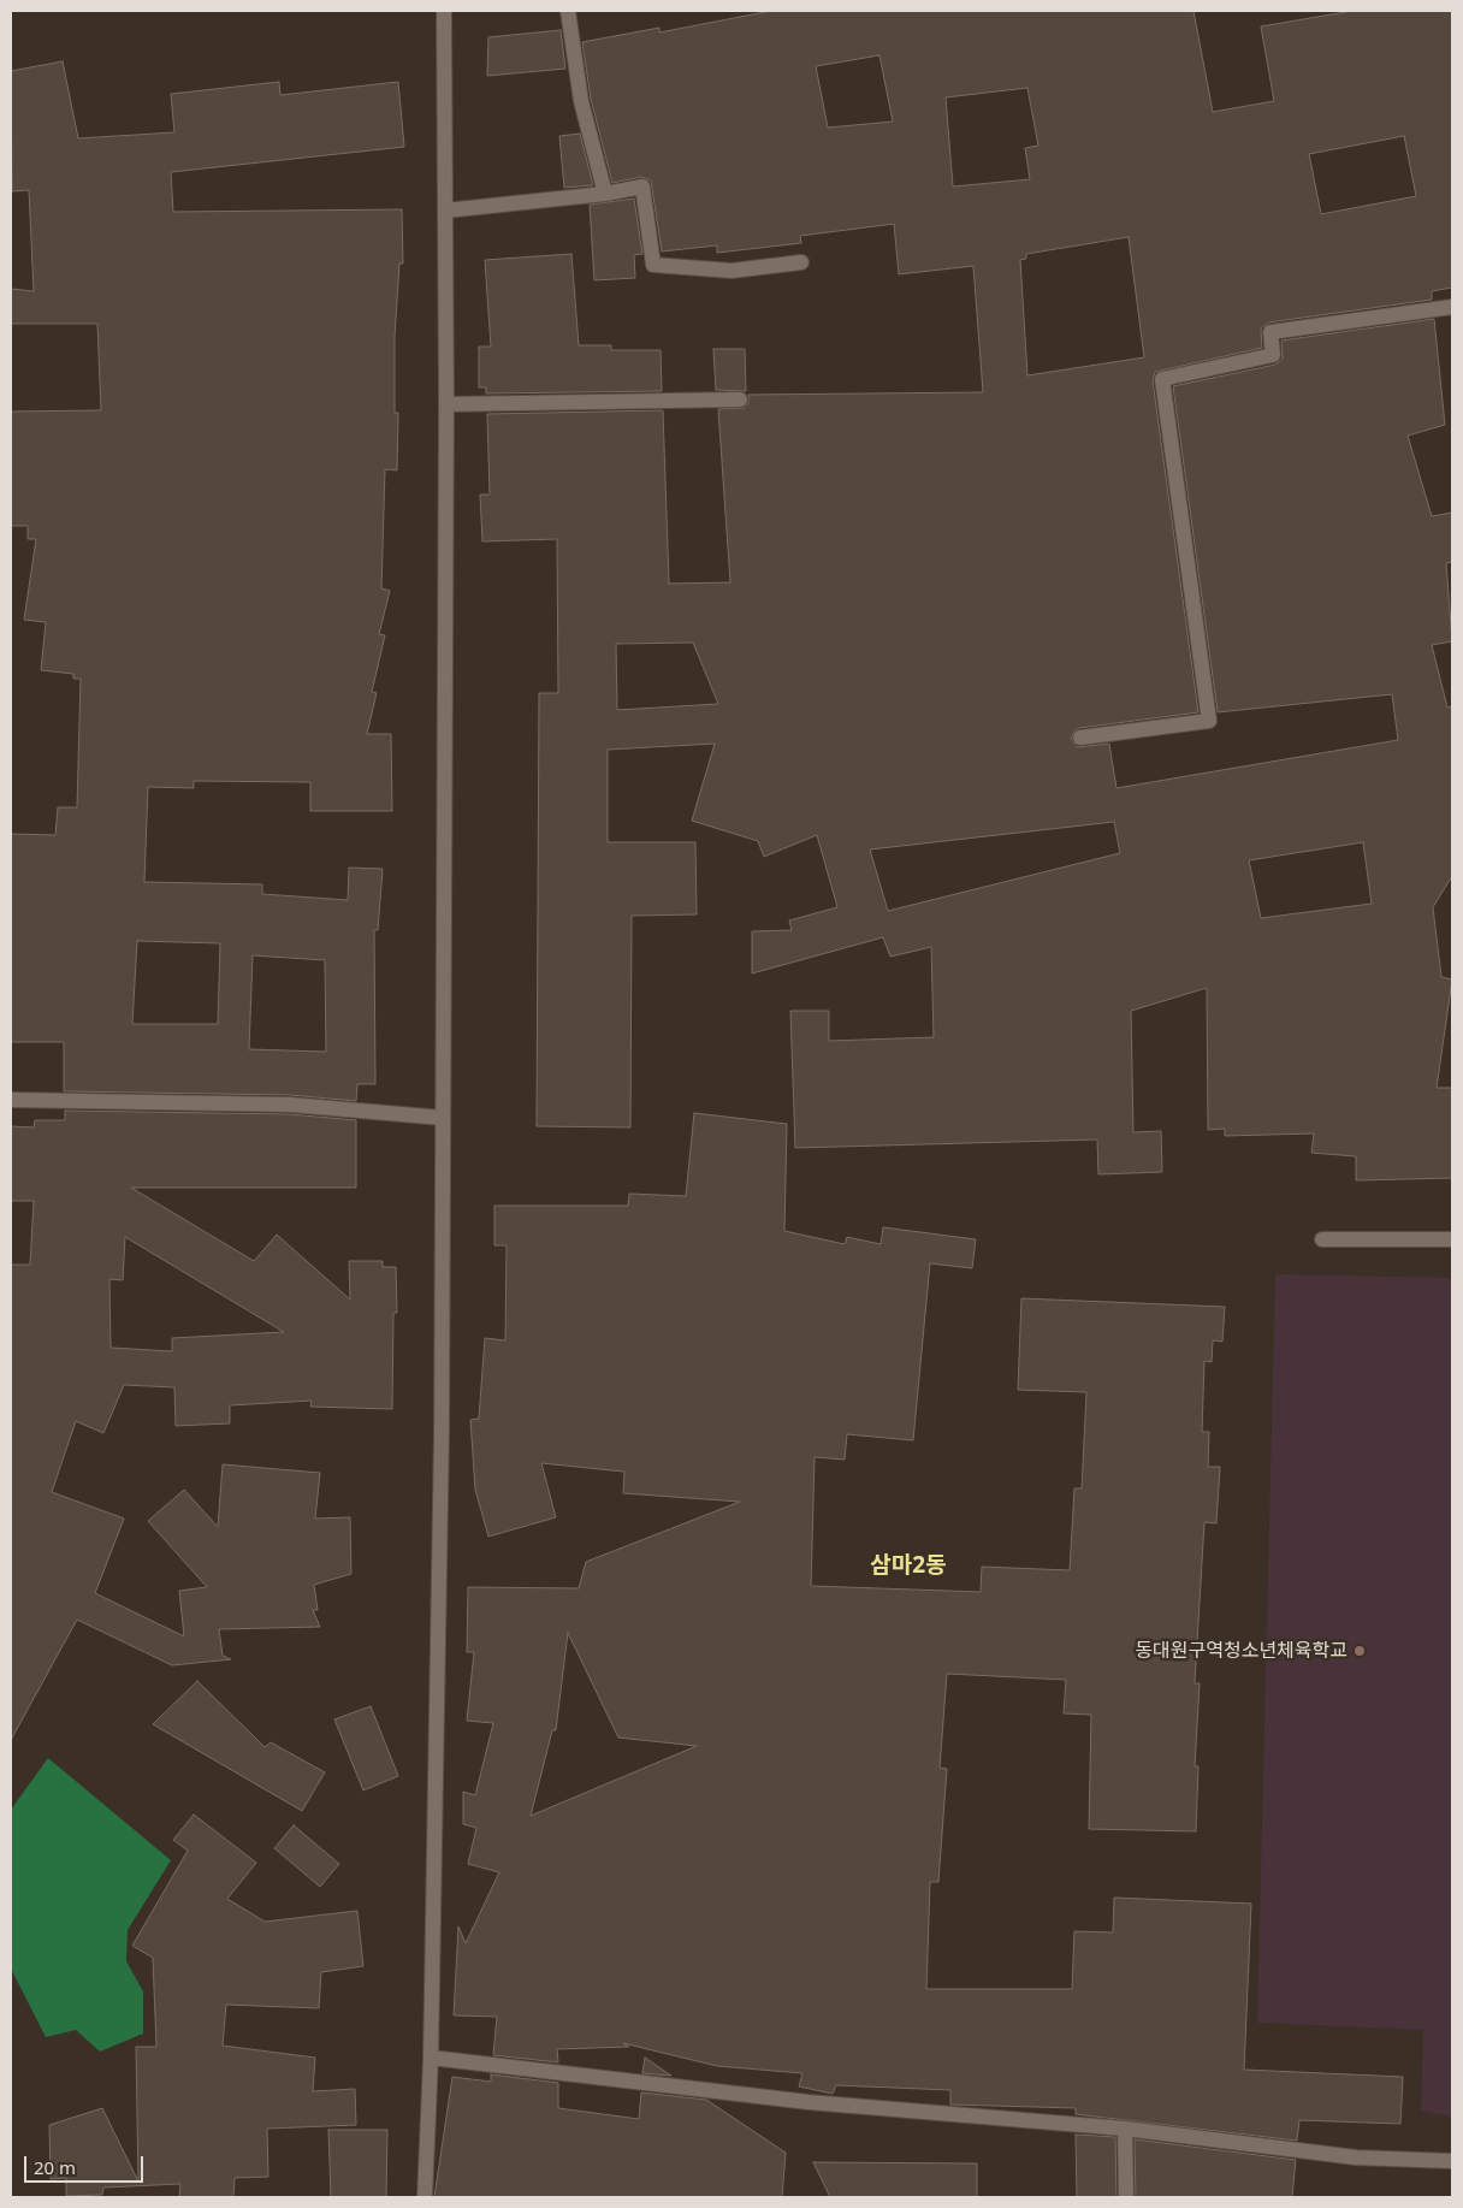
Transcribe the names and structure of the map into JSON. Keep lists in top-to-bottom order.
{
  "districts": ["삼마2동"],
  "places": ["동대원구역청소년체육학교"],
  "scale_bar": "20 m"
}
